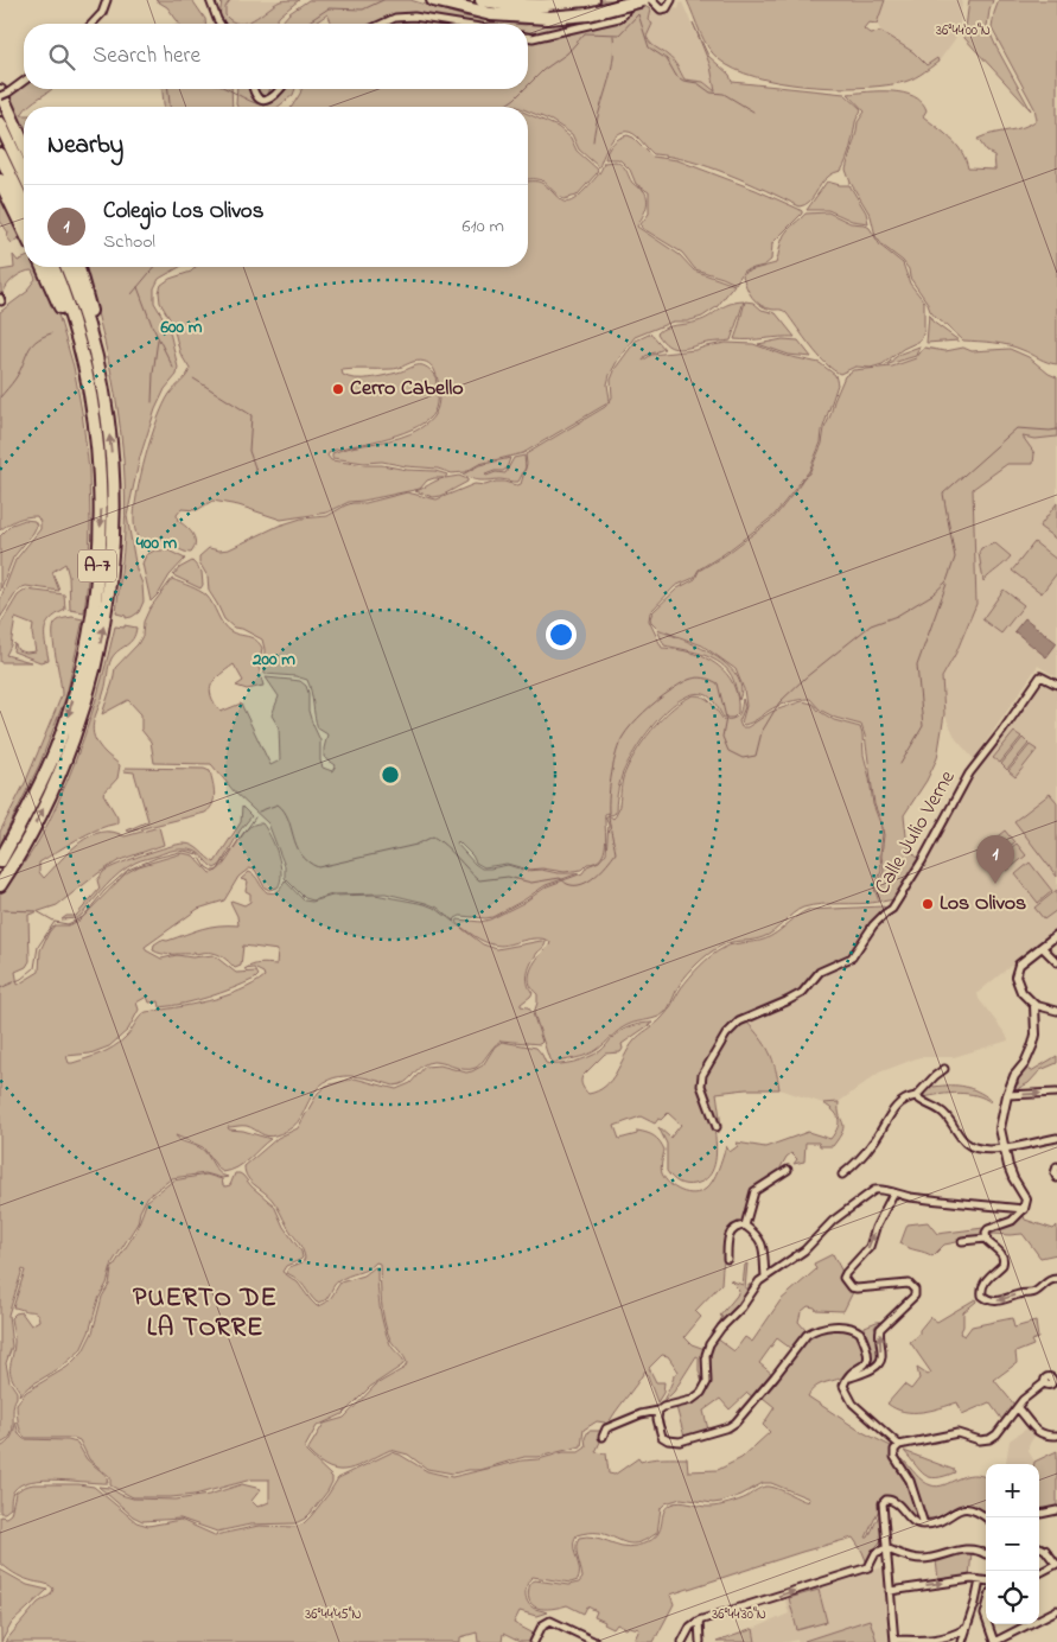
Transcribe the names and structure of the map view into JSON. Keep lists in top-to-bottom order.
{
  "streets": {
    "highway": ["A-7"],
    "street": ["Calle Julio Verne"]
  },
  "districts": ["PUERTO DE LA TORRE"],
  "places": ["Cerro Cabello", "Los Olivos"],
  "page": {
    "search": "Search here",
    "heading": "Nearby",
    "list": [
      {
        "mark": "1",
        "name": "Colegio Los Olivos",
        "note": "School",
        "value": "610 m"
      }
    ],
    "pins": "1",
    "map_buttons": ["+", "−"]
  },
  "coordinates": ["36°44'00\"N", "36°44'45\"N", "36°44'30\"N"],
  "rings": ["600 m", "400 m", "200 m"]
}
